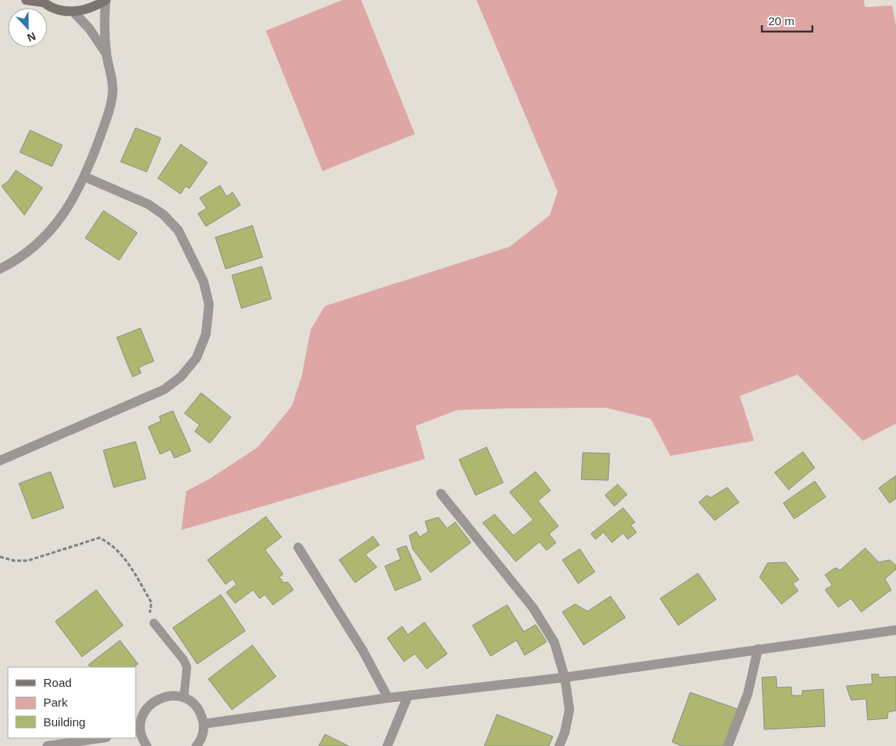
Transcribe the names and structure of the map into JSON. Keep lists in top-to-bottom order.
{
  "legend": ["Road", "Park", "Building"],
  "scale_bar": "20 m",
  "north": "bottom"
}
